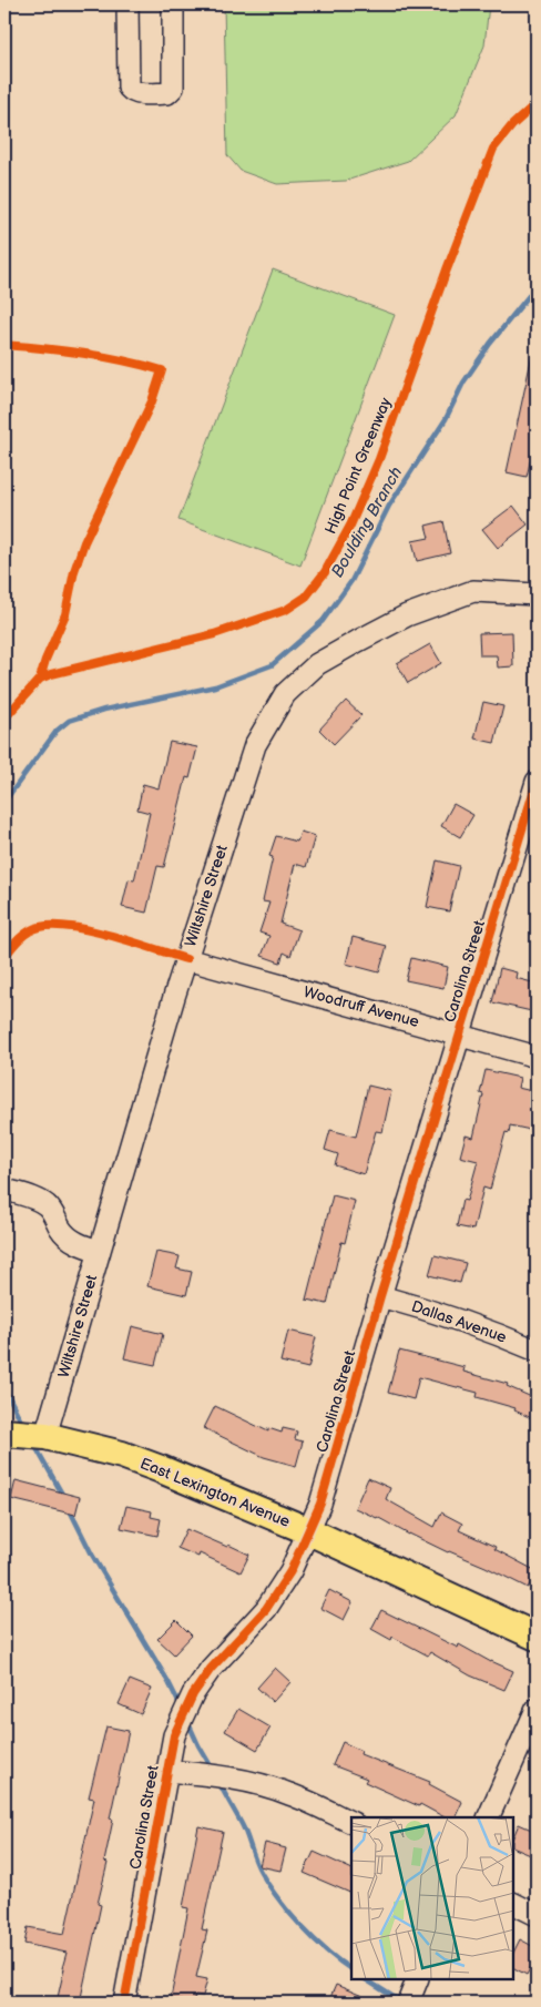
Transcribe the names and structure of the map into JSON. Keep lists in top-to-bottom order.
{
  "streets": {
    "main road": ["East Lexington Avenue"],
    "street": [
      "Wiltshire Street",
      "Carolina Street",
      "Woodruff Avenue",
      "Dallas Avenue"
    ],
    "cycle path": ["High Point Greenway"]
  },
  "crossings": [
    ["Wiltshire Street", "Woodruff Avenue"],
    ["Wiltshire Street", "East Lexington Avenue"],
    ["Carolina Street", "Woodruff Avenue"],
    ["Carolina Street", "Dallas Avenue"],
    ["Carolina Street", "East Lexington Avenue"]
  ],
  "water": ["Boulding Branch"]
}
